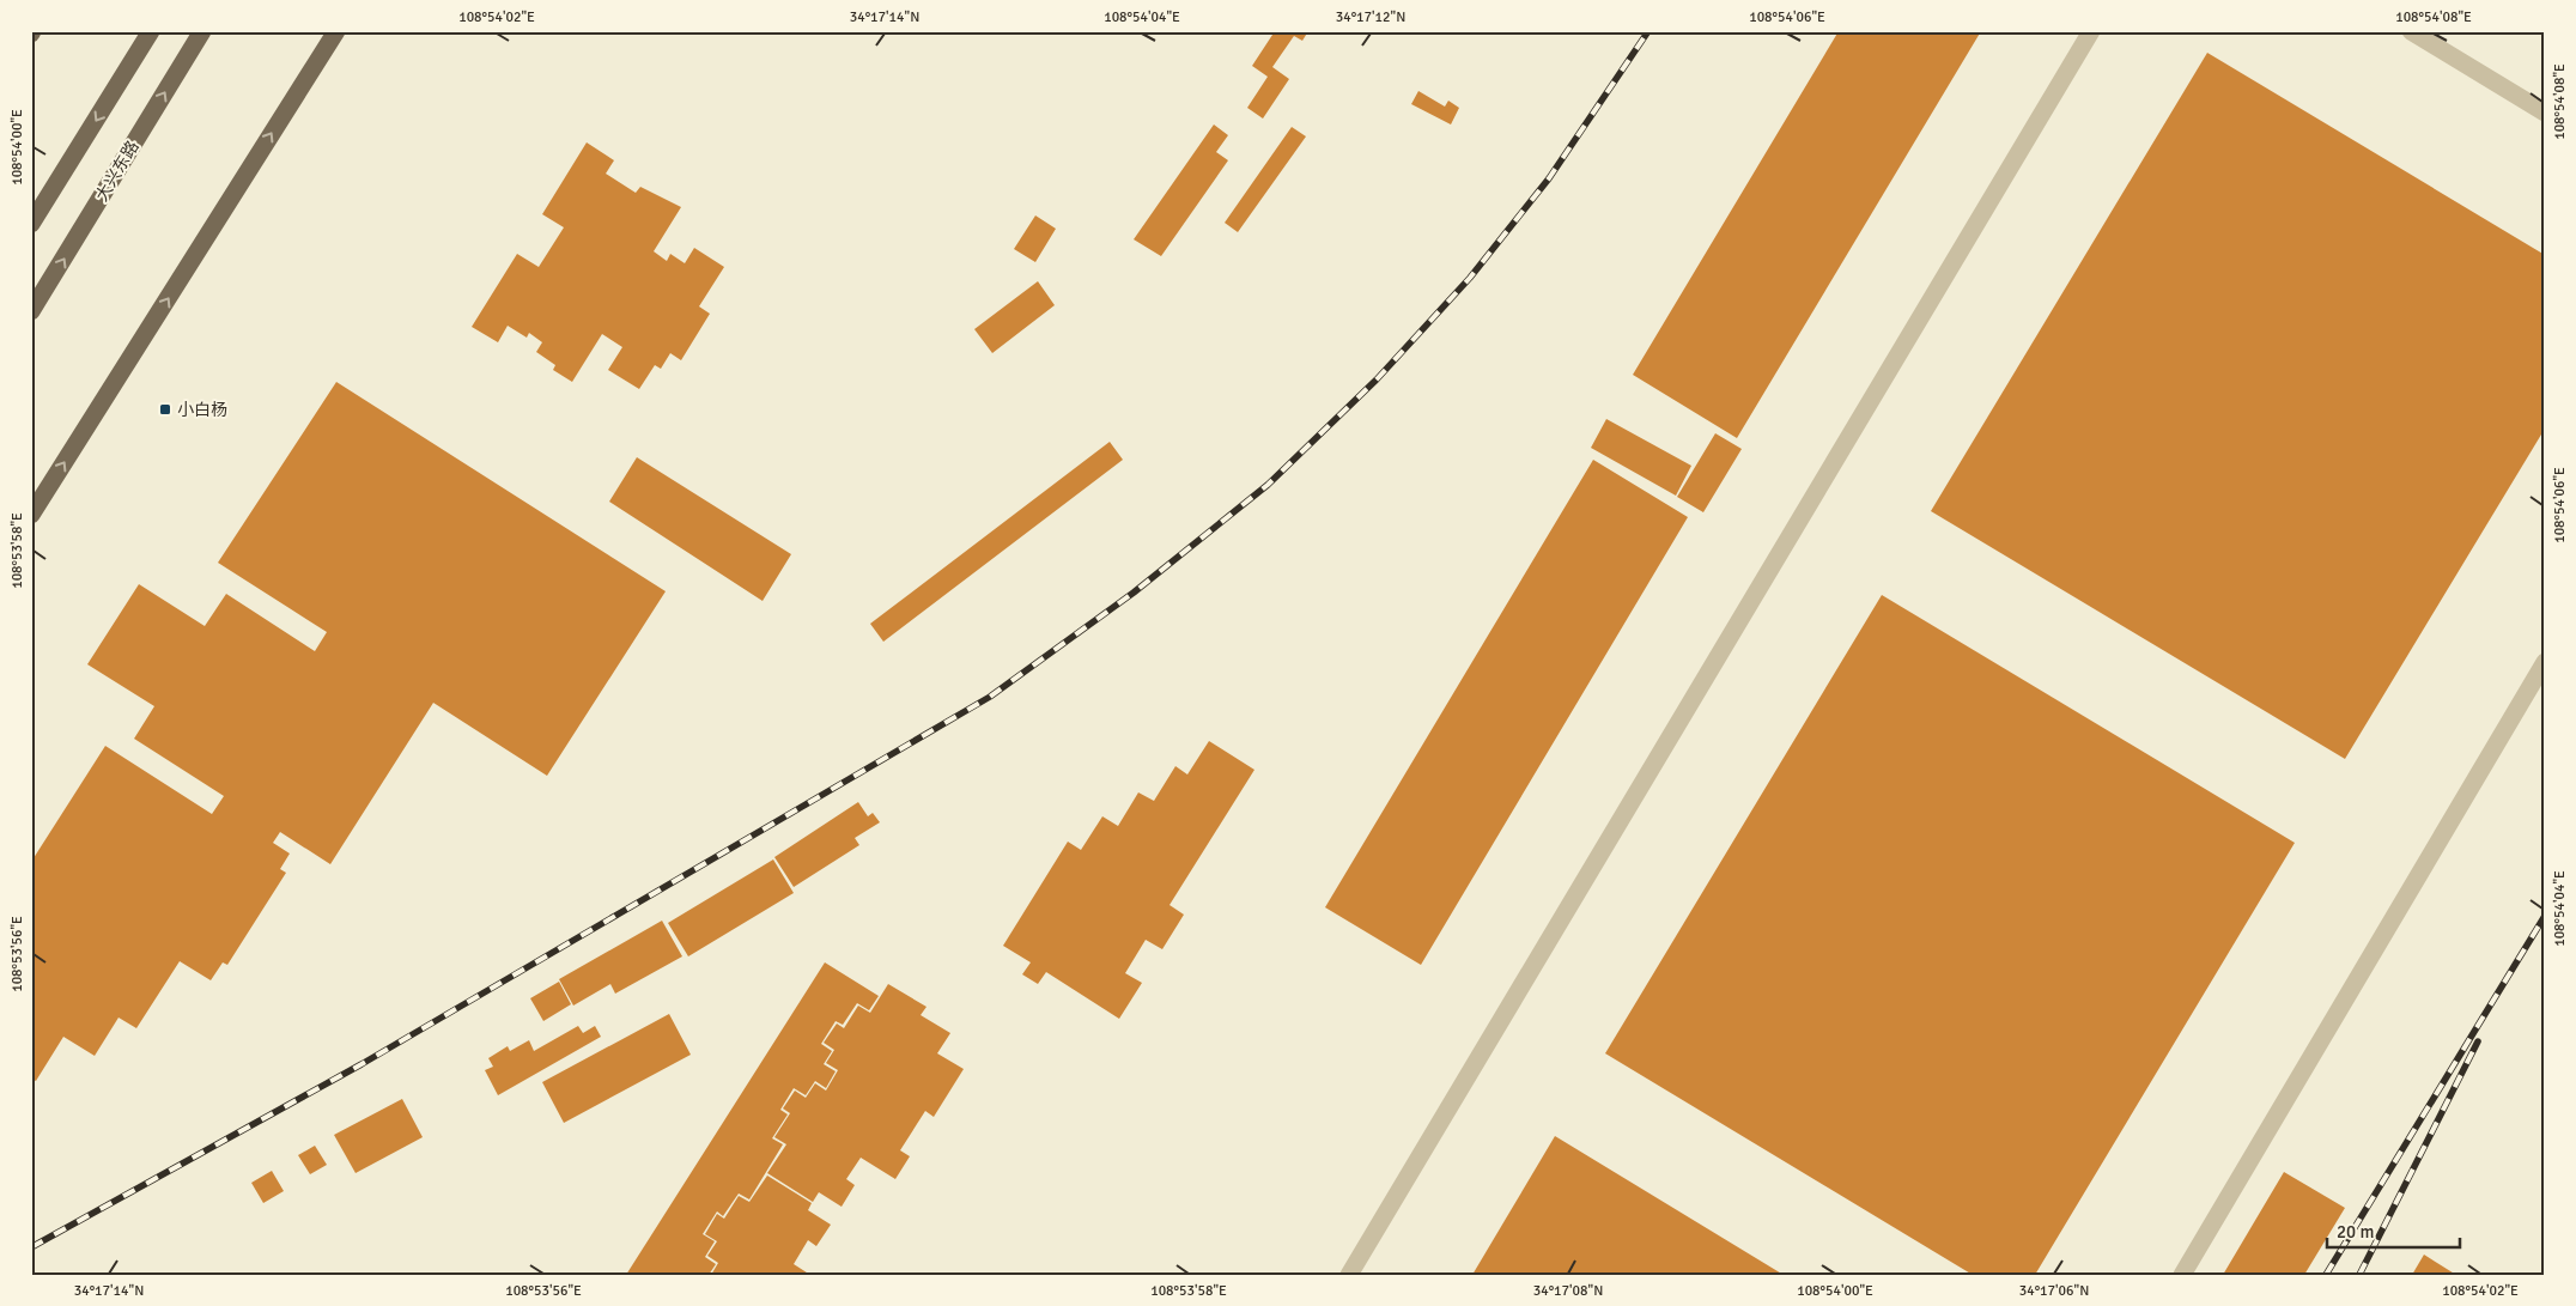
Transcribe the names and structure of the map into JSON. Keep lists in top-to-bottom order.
{
  "streets": {
    "main road": ["大兴东路"]
  },
  "places": {
    "transit": ["小白杨"]
  },
  "scale_bar": "20 m",
  "coordinates": [
    "108°54'02\"E",
    "34°17'14\"N",
    "108°54'04\"E",
    "34°17'12\"N",
    "108°54'06\"E",
    "108°54'08\"E",
    "108°54'00\"E",
    "108°53'58\"E",
    "108°53'56\"E",
    "34°17'08\"N",
    "34°17'06\"N"
  ]
}
